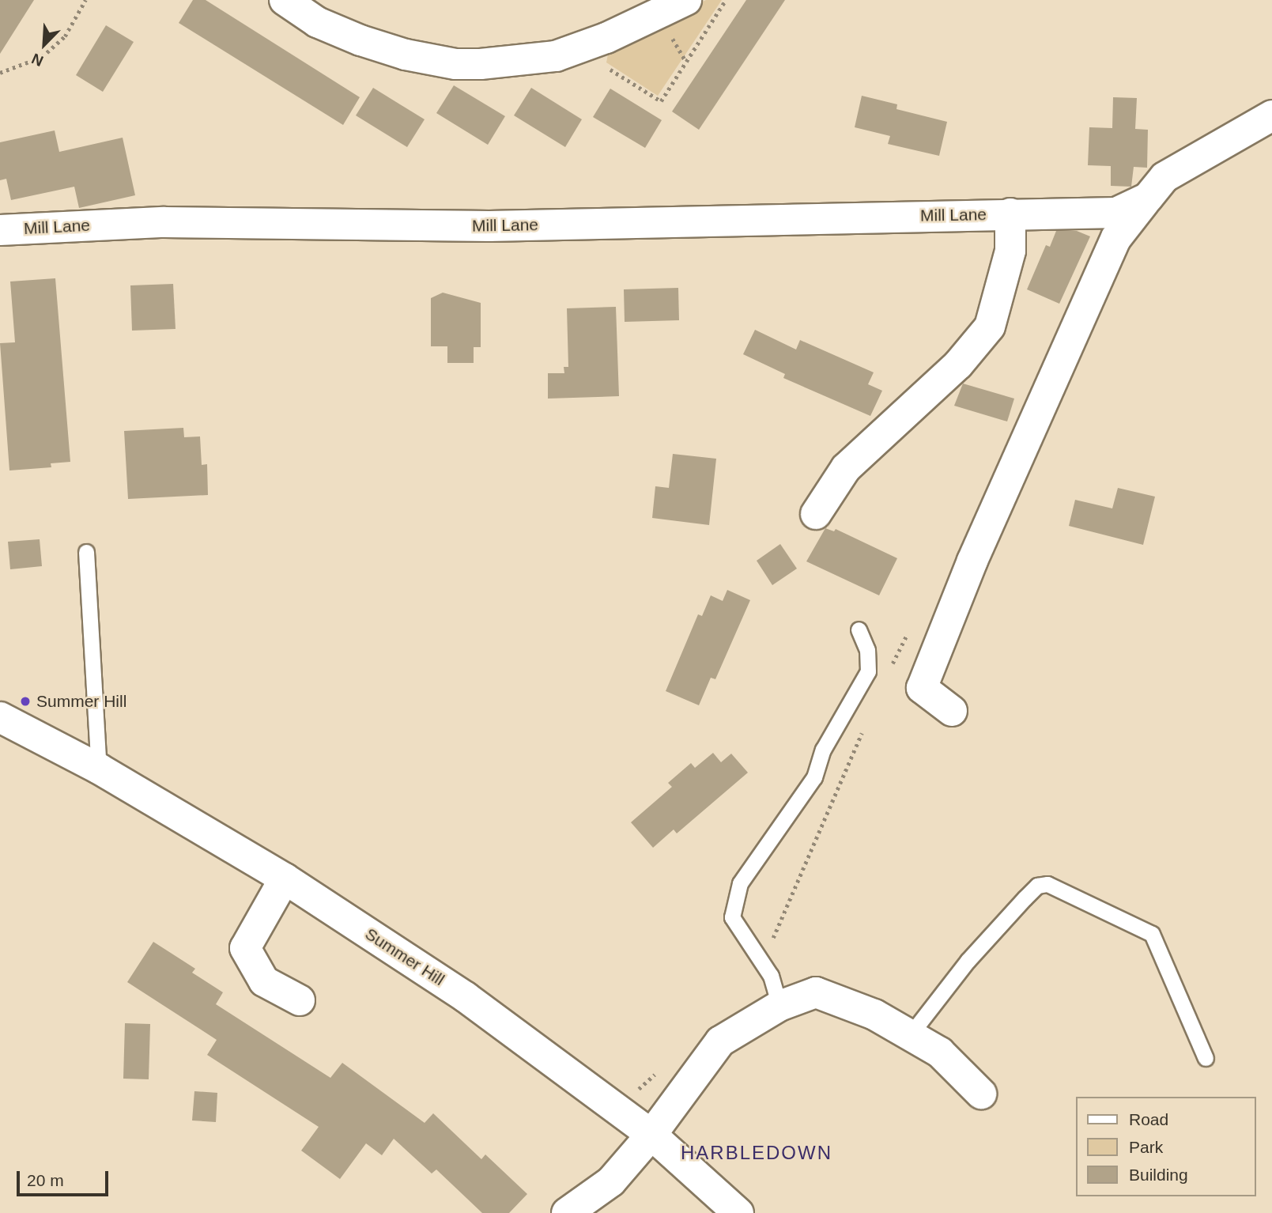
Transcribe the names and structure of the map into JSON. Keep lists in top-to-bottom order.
{
  "streets": {
    "street": ["Mill Lane", "Summer Hill"]
  },
  "districts": ["HARBLEDOWN"],
  "places": ["Summer Hill"],
  "legend": ["Road", "Park", "Building"],
  "scale_bar": "20 m",
  "north": "bottom left"
}
